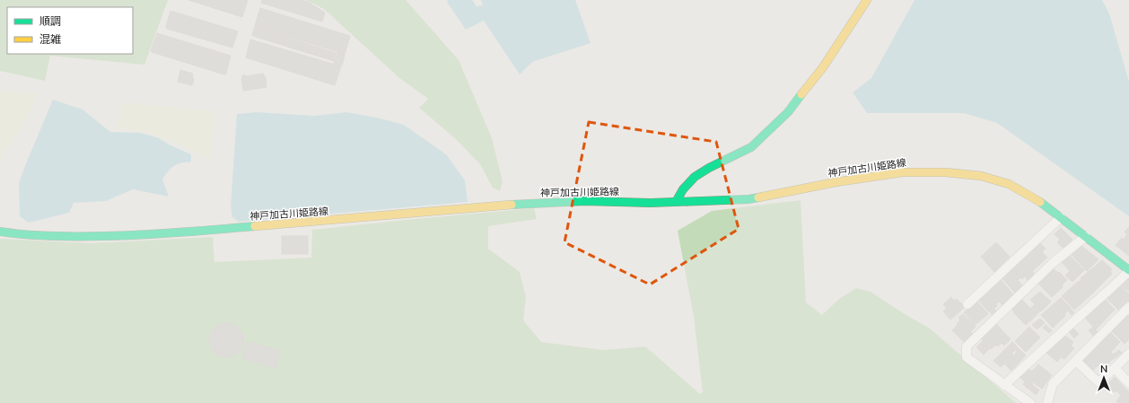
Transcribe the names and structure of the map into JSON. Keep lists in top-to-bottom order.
{
  "streets": {
    "main road": ["神戸加古川姫路線"]
  },
  "legend": ["順調", "混雑"],
  "north": "top"
}
